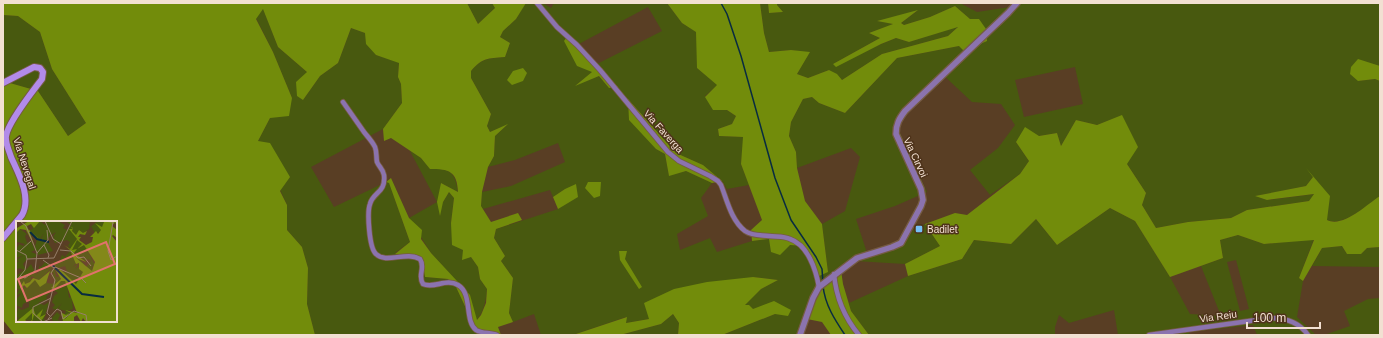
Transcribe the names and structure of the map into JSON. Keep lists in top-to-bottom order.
{
  "streets": {
    "main road": ["Via Nevegal"],
    "street": ["Via Faverga", "Via Cirvoi", "Via Reiu"]
  },
  "crossings": [
    ["Via Faverga", "Via Cirvoi"]
  ],
  "places": {
    "transit": ["Badilet"]
  },
  "scale_bar": "100 m"
}
